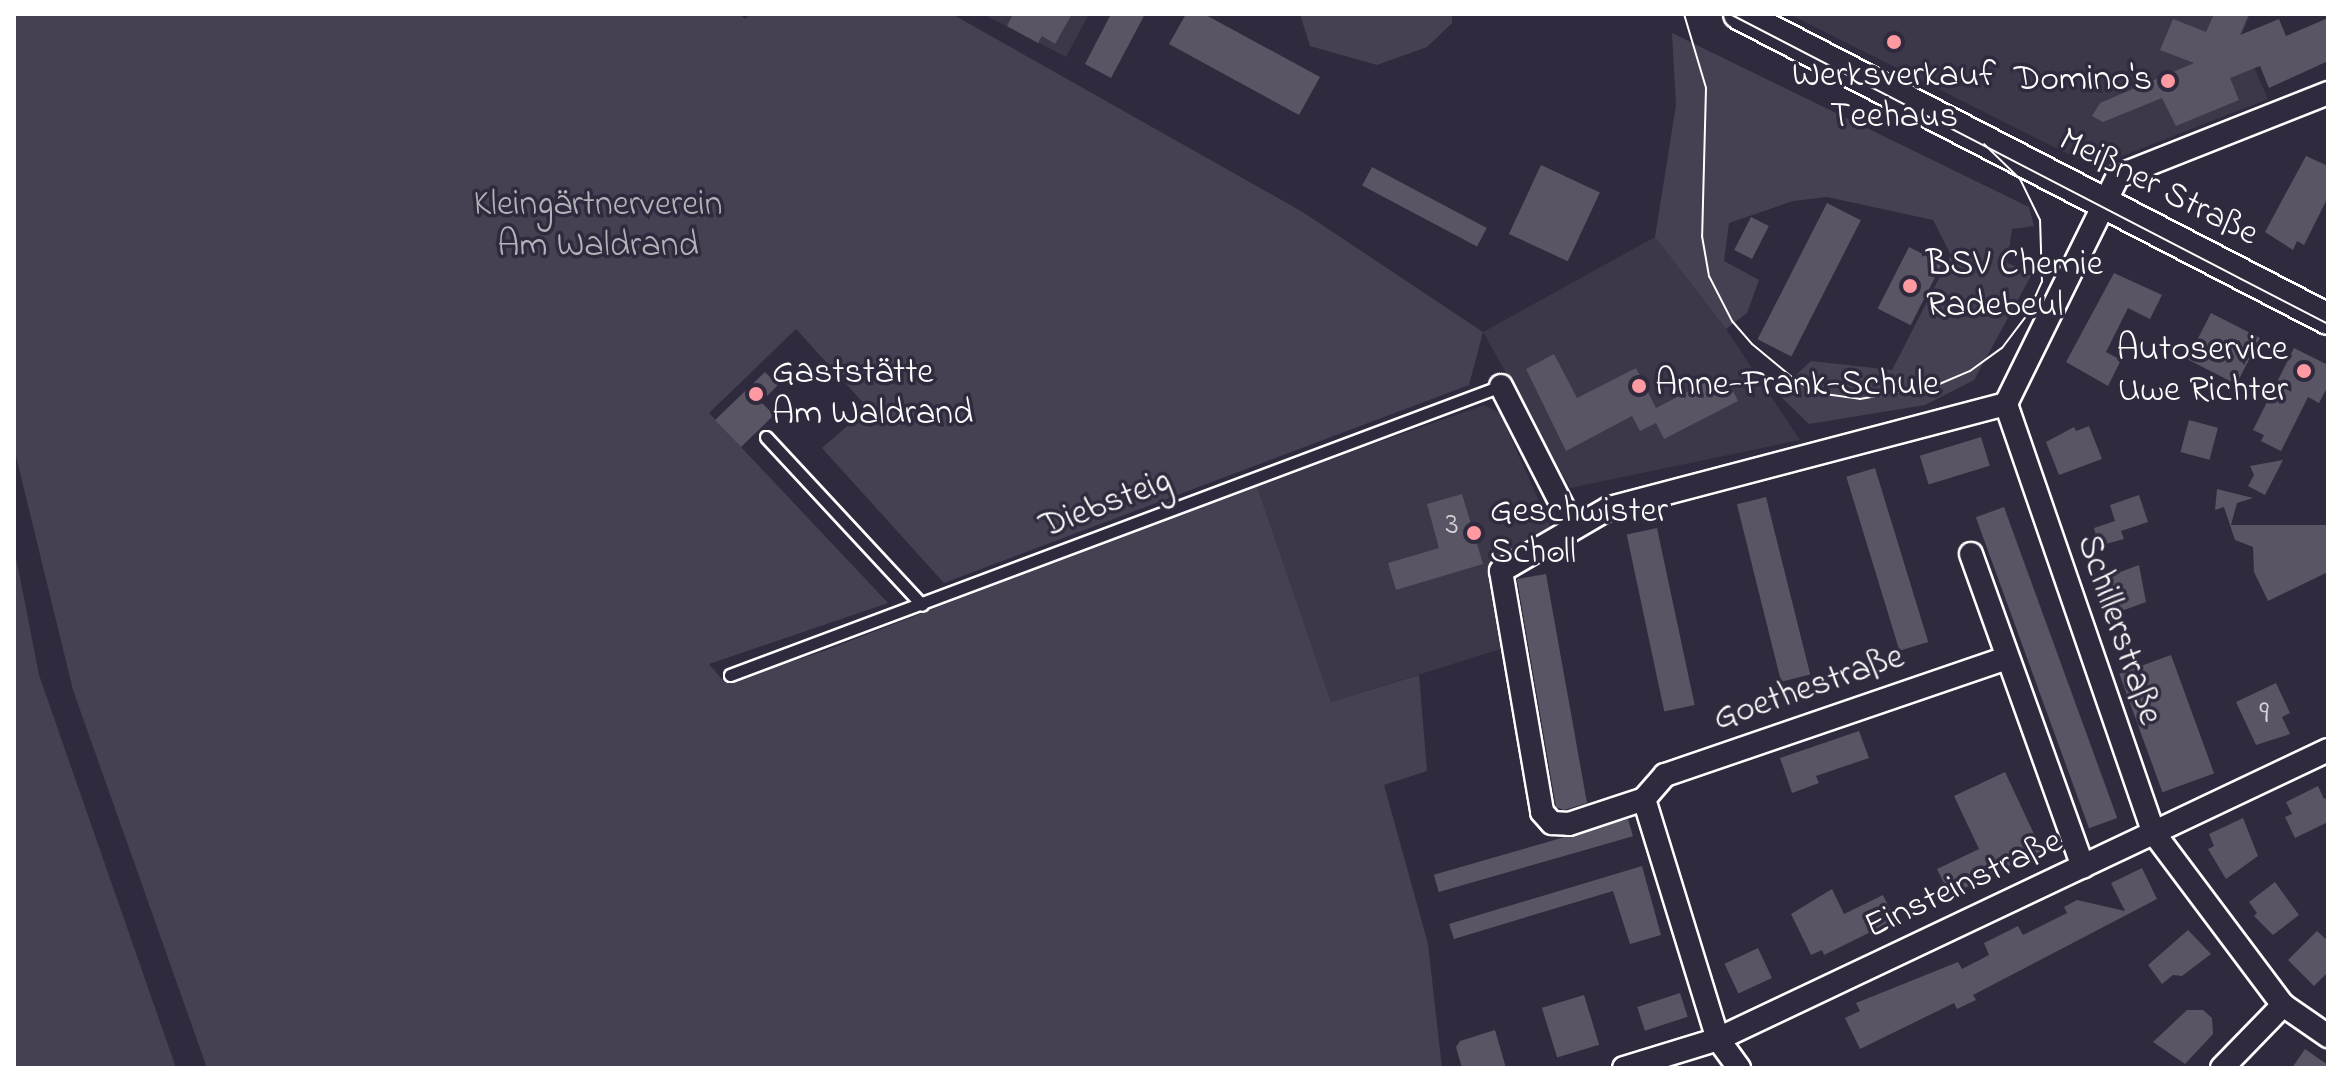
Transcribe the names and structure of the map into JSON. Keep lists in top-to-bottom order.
{
  "streets": {
    "main road": ["Meißner Straße"],
    "street": ["Schillerstraße", "Goethestraße", "Einsteinstraße"],
    "lane": ["Diebsteig"]
  },
  "crossings": [
    ["Schillerstraße", "Einsteinstraße"]
  ],
  "parks": ["Kleingärtnerverein Am Waldrand"],
  "places": [
    "Werksverkauf Teehaus",
    "Domino's",
    "BSV Chemie Radebeul",
    "Autoservice Uwe Richter",
    "Anne-Frank-Schule",
    "Gaststätte Am Waldrand",
    "Geschwister Scholl"
  ],
  "house_numbers": ["3", "9"]
}
